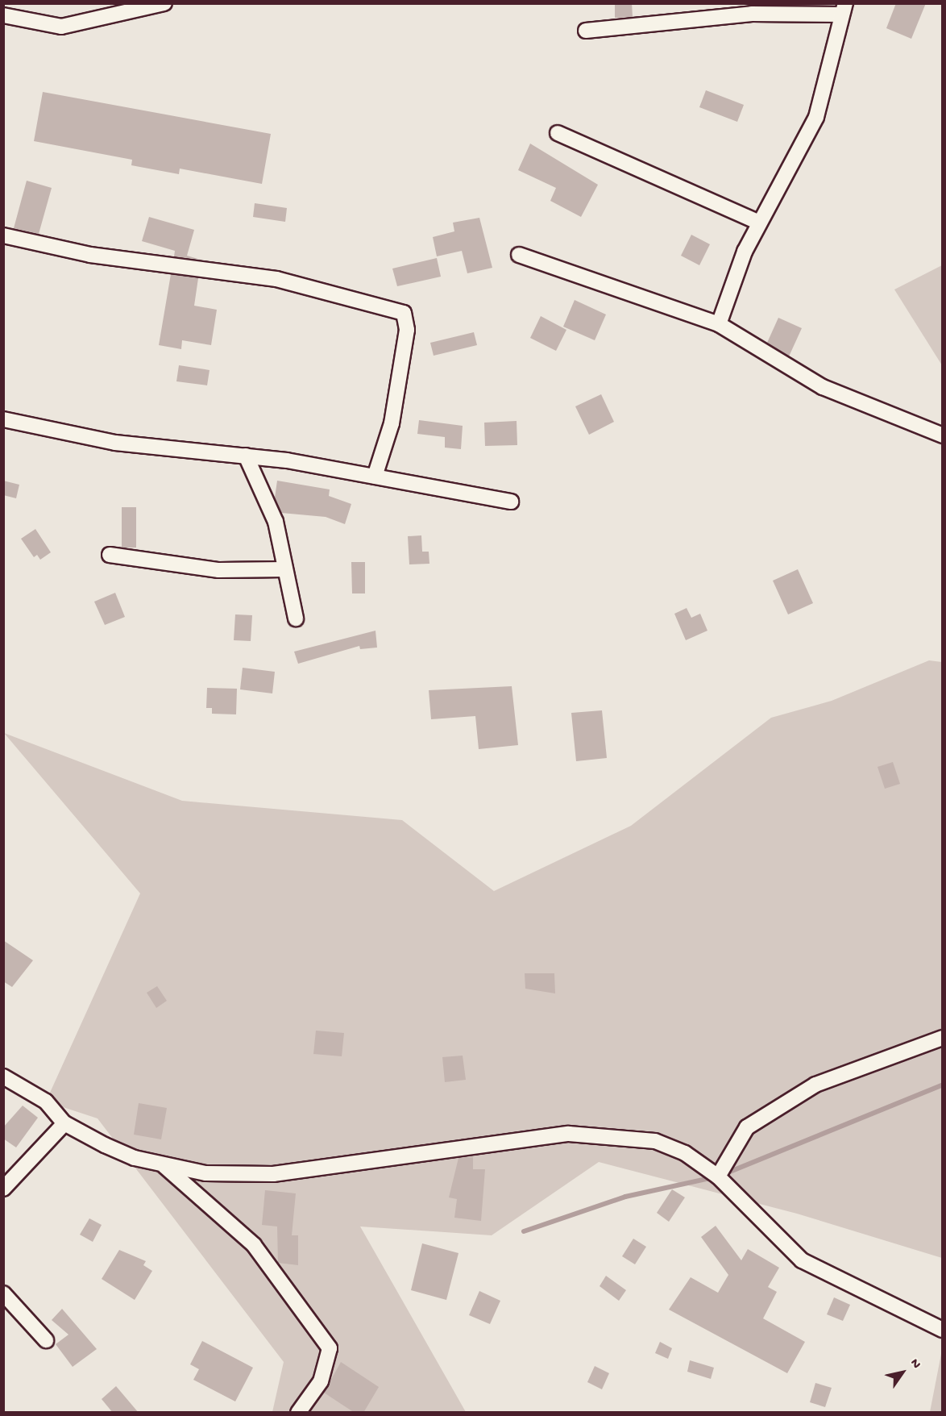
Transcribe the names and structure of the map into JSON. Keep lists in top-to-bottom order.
{
  "north": "top right"
}
